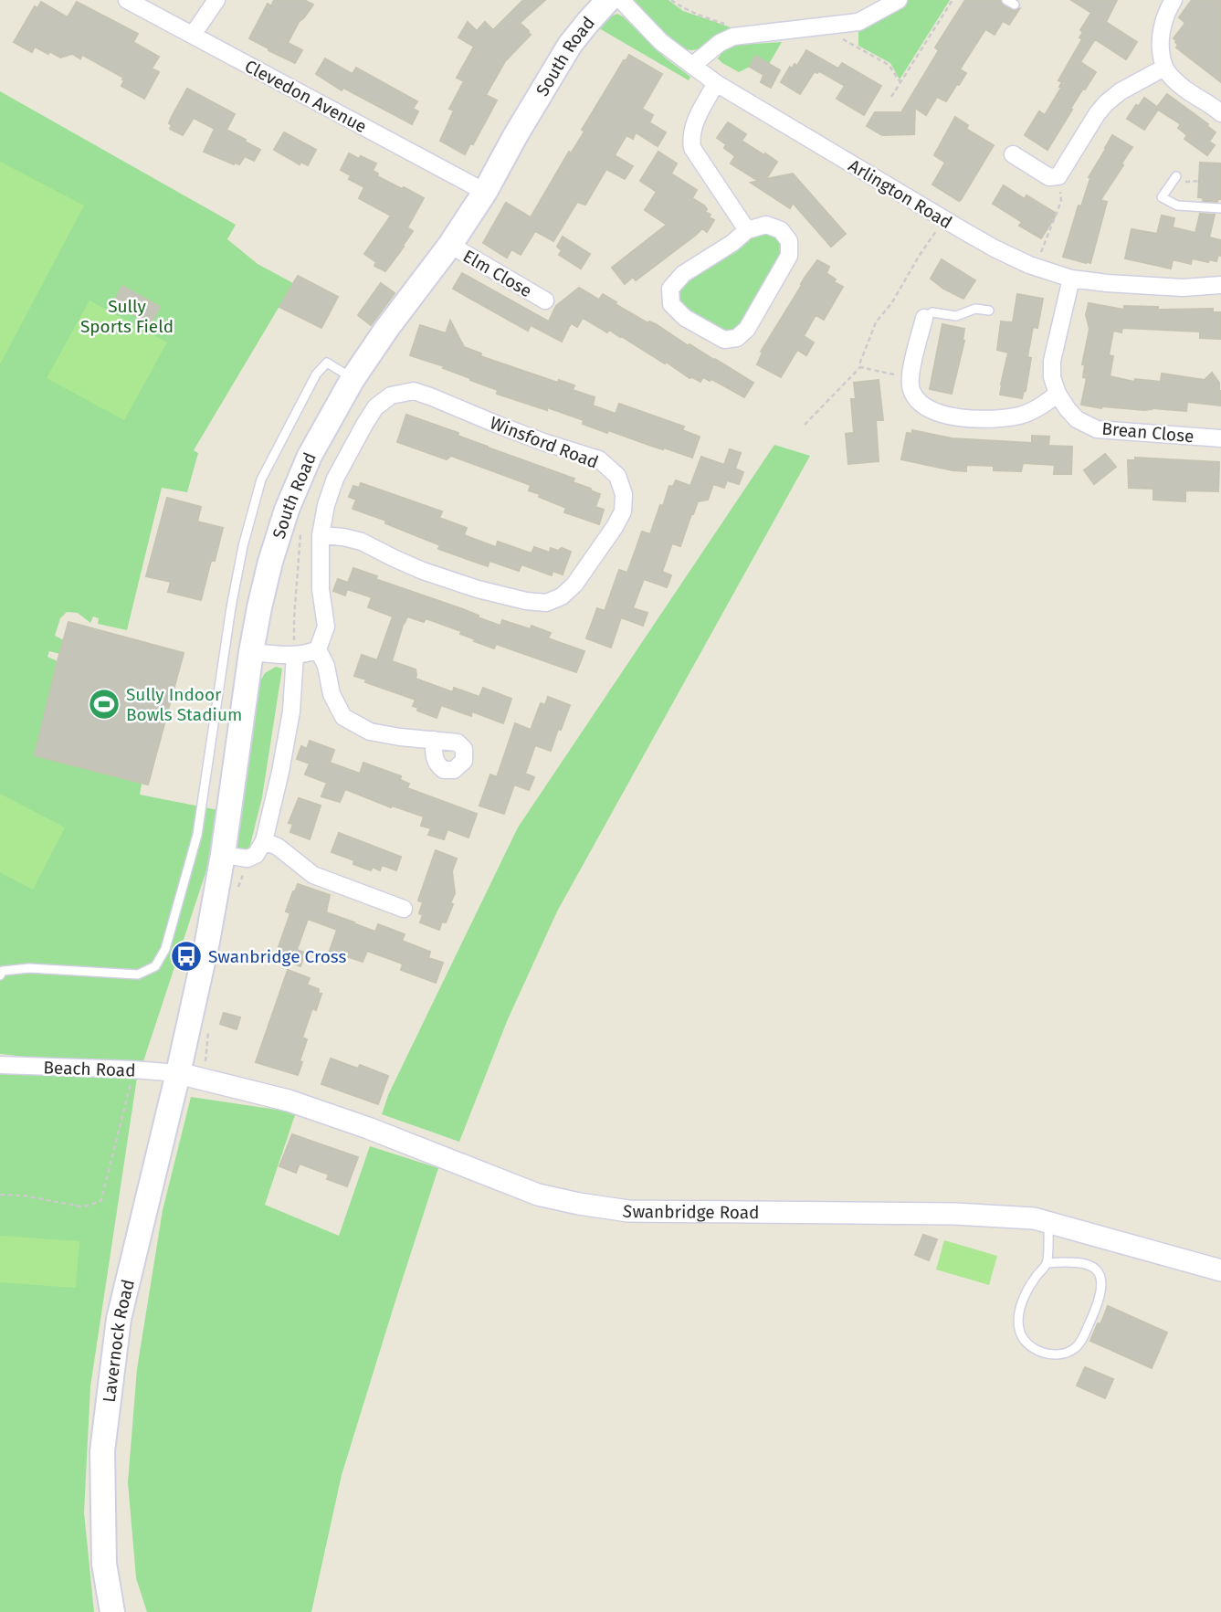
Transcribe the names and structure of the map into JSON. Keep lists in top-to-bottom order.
{
  "streets": {
    "main road": ["South Road", "Lavernock Road"],
    "street": [
      "Clevedon Avenue",
      "Arlington Road",
      "Elm Close",
      "Brean Close",
      "Winsford Road",
      "Beach Road",
      "Swanbridge Road"
    ]
  },
  "crossings": [
    ["South Road", "Clevedon Avenue"],
    ["South Road", "Elm Close"],
    ["South Road", "Beach Road"],
    ["South Road", "Swanbridge Road"],
    ["South Road", "Lavernock Road"],
    ["Beach Road", "Swanbridge Road"],
    ["Beach Road", "Lavernock Road"],
    ["Swanbridge Road", "Lavernock Road"]
  ],
  "parks": ["Sully Sports Field"],
  "places": {
    "sports": ["Sully Indoor Bowls Stadium"],
    "bus stop": ["Swanbridge Cross"]
  }
}
